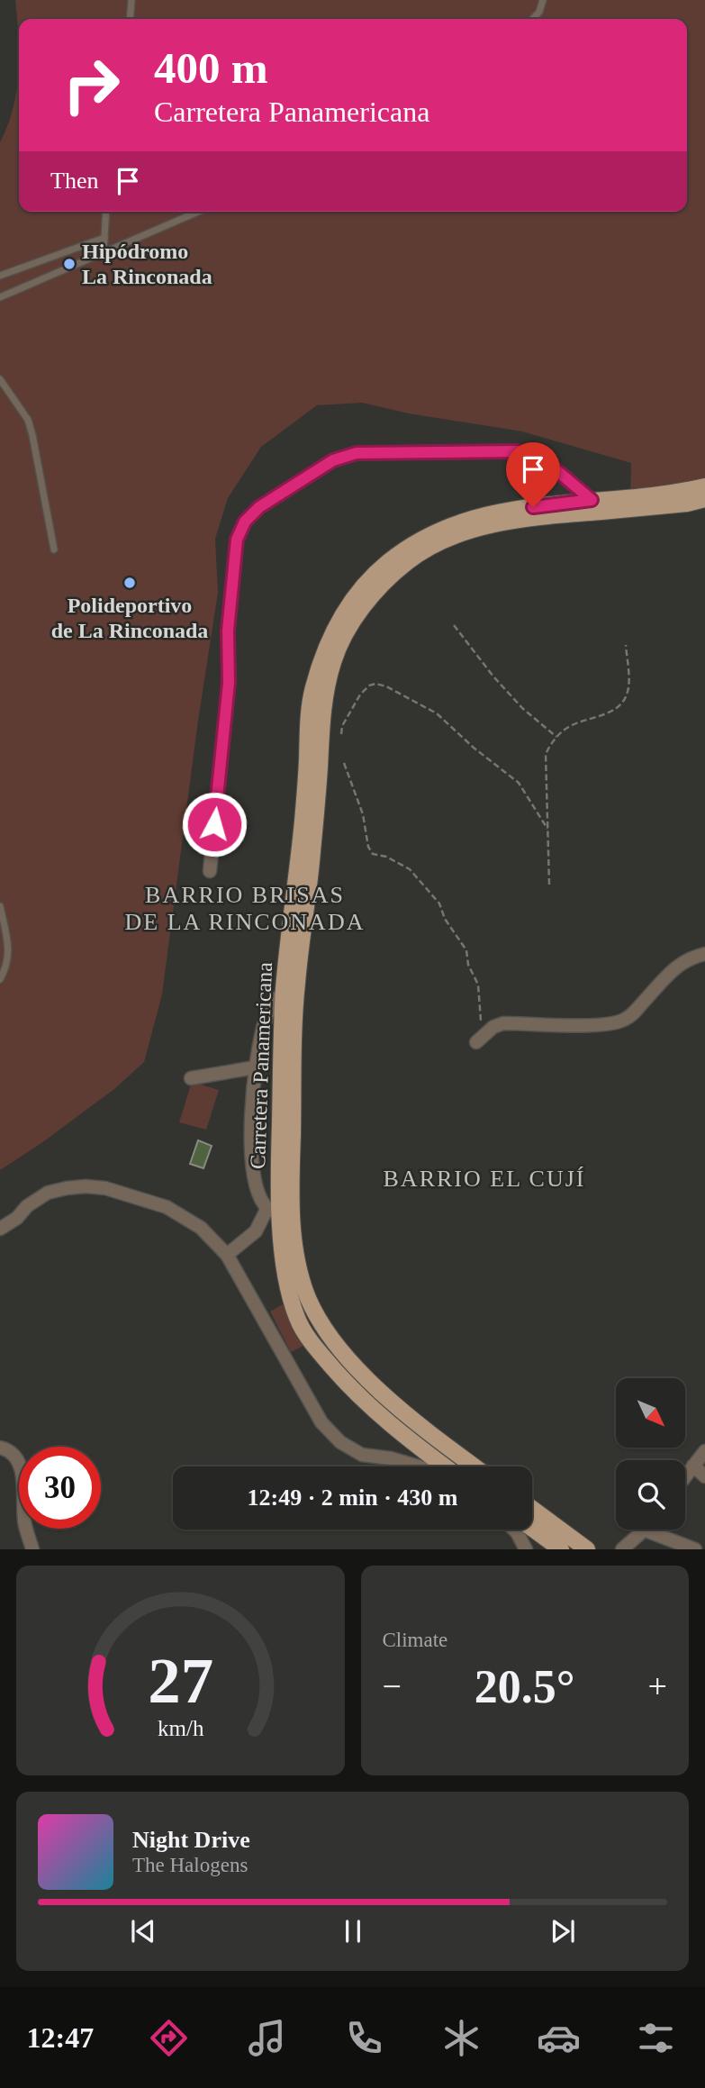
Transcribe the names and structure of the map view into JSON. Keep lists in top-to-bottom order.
{
  "streets": {
    "main road": ["Carretera Panamericana"]
  },
  "districts": ["BARRIO BRISAS DE LA RINCONADA", "BARRIO EL CUJÍ"],
  "places": ["Hipódromo La Rinconada", "Polideportivo de La Rinconada"],
  "north": "bottom right",
  "page": {
    "turn": ["400 m", "Carretera Panamericana"],
    "then": "Then",
    "limit": "30",
    "trip": "12:49 · 2 min · 430 m",
    "tile": "Climate",
    "heat": ["−", "20.5°", "+"],
    "song": ["Night Drive", "The Halogens"],
    "tabs": "12:47",
    "gauge": ["27", "km/h"]
  }
}
